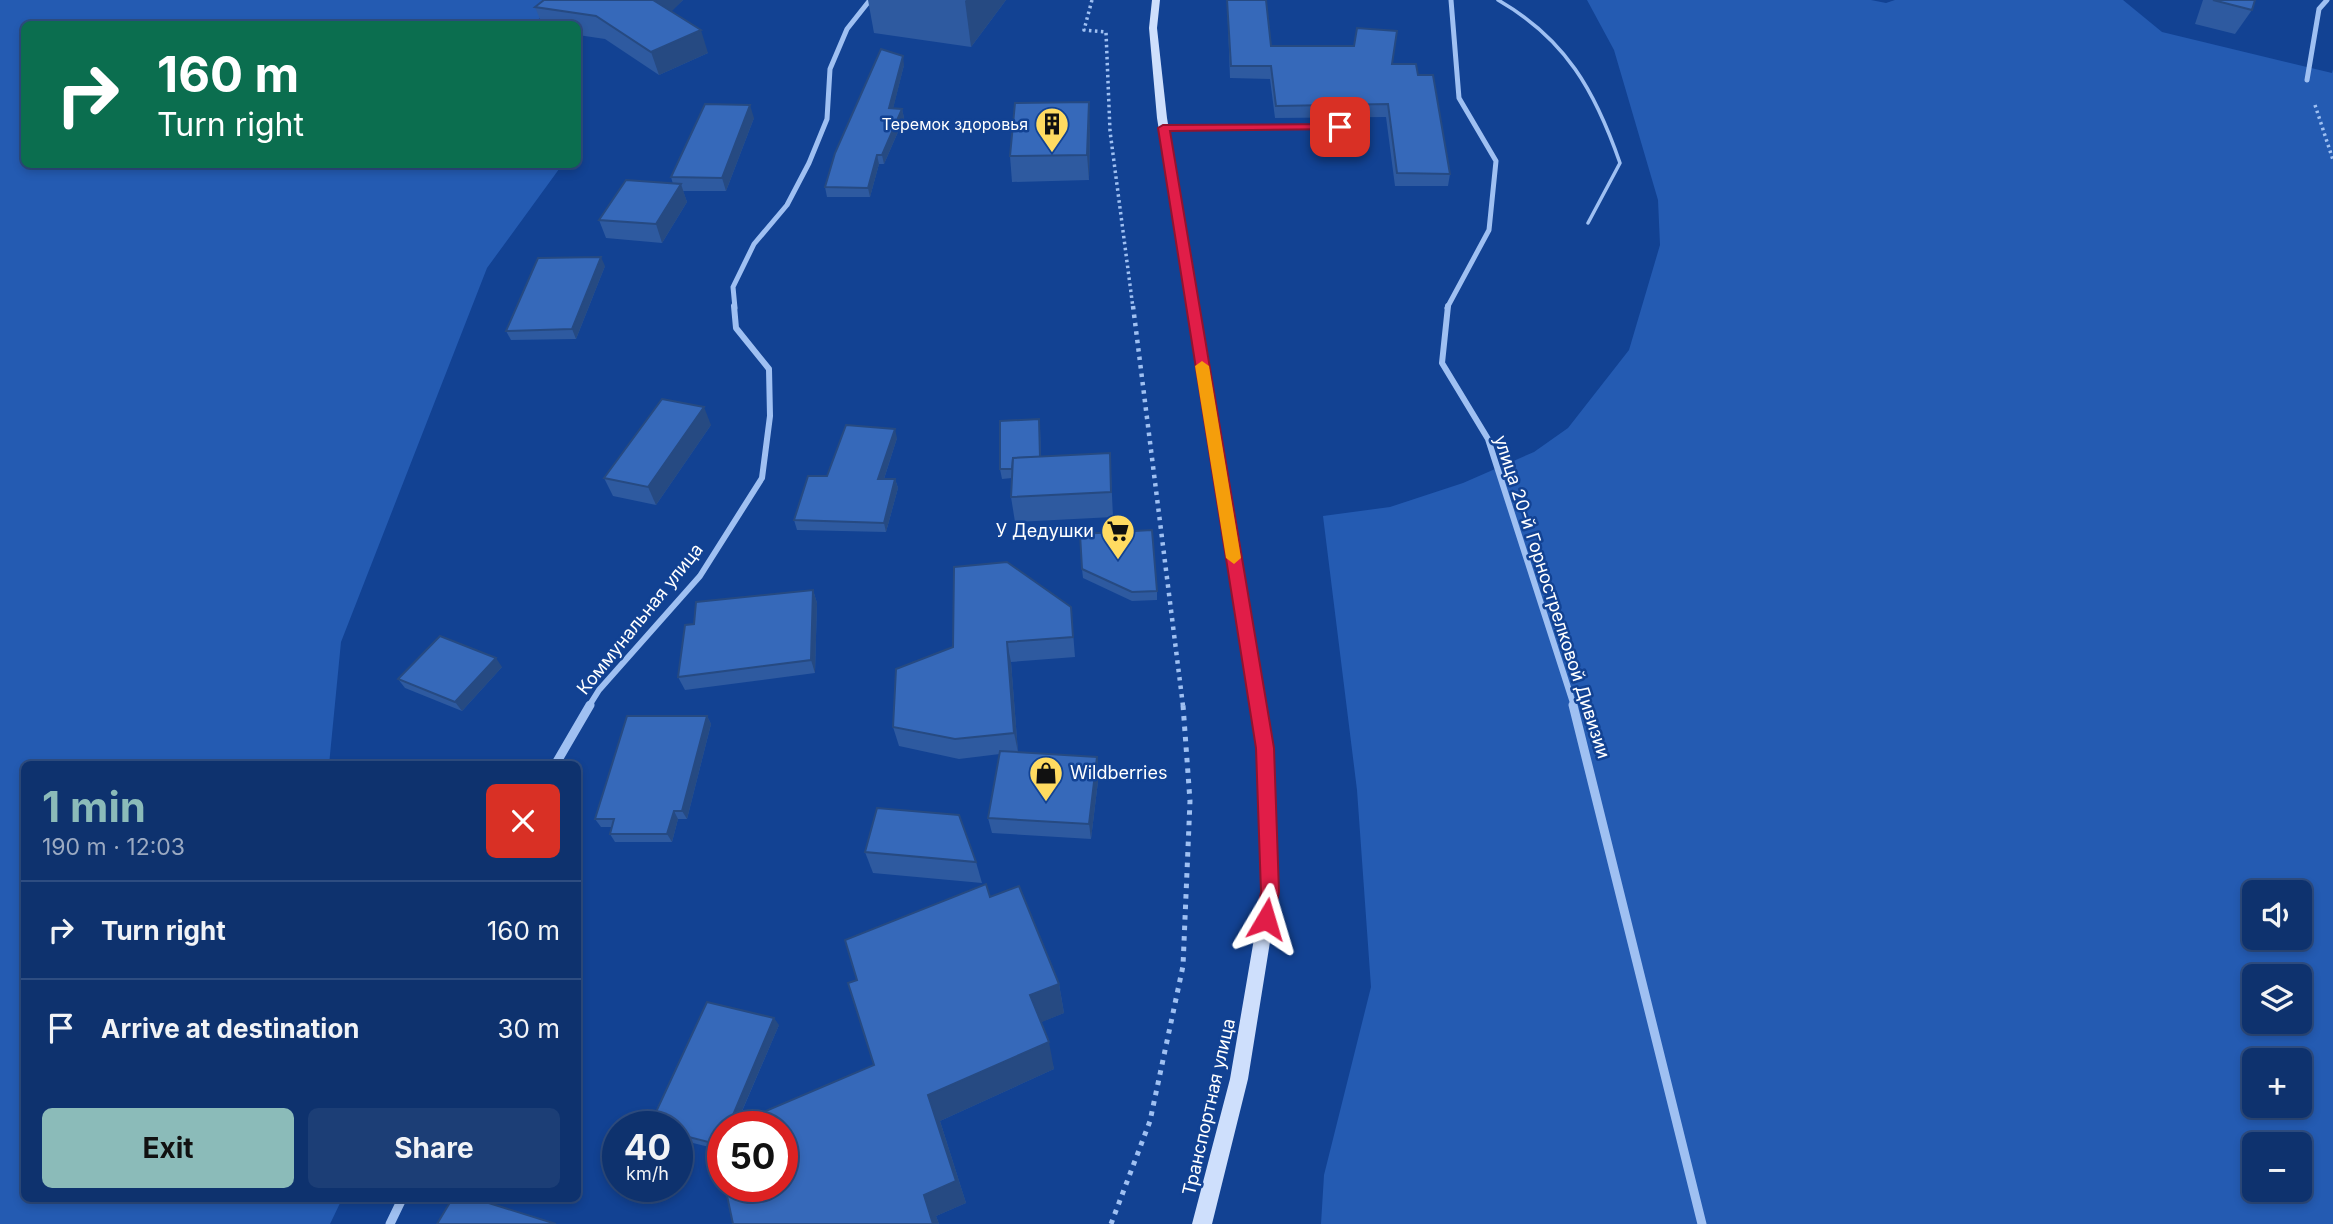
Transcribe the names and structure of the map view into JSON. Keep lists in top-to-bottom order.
{
  "streets": {
    "main road": ["Транспортная улица"],
    "street": ["улица 20-й Горнострелковой Дивизии", "Коммунальная улица"]
  },
  "places": {
    "building": ["Теремок здоровья"],
    "supermarket": ["У Дедушки"],
    "shop": ["Wildberries"]
  },
  "page": {
    "turn": ["160 m", "Turn right"],
    "heading": ["1 min", "190 m · 12:03"],
    "map_buttons": ["+", "−"],
    "list": [
      {
        "name": "Turn right",
        "value": "160 m"
      },
      {
        "name": "Arrive at destination",
        "value": "30 m"
      }
    ],
    "buttons": ["Exit", "Share"],
    "speed": "40 km/h",
    "limit": "50"
  }
}
